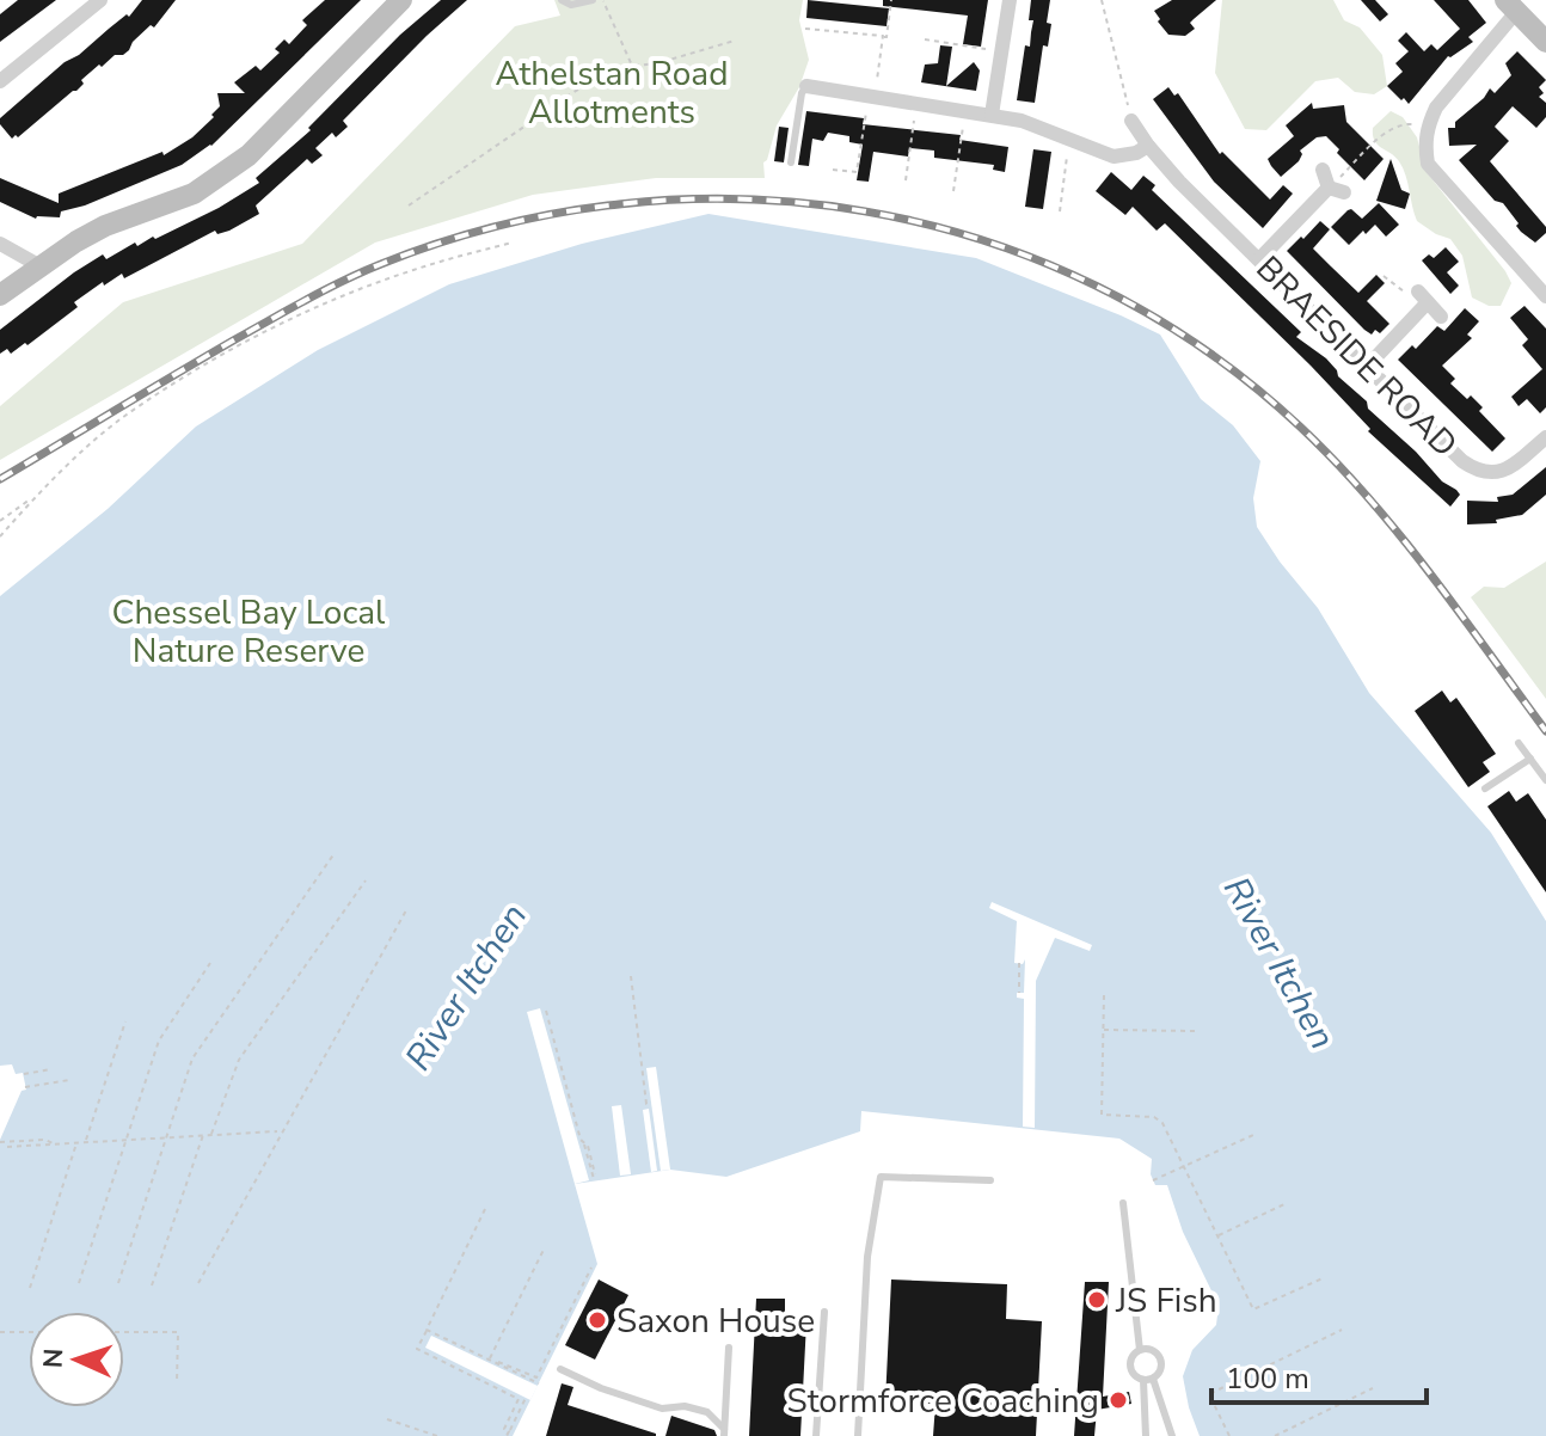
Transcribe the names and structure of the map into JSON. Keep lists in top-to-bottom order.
{
  "streets": {
    "street": ["BRAESIDE ROAD"]
  },
  "water": ["River Itchen"],
  "parks": ["Athelstan Road Allotments", "Chessel Bay Local Nature Reserve"],
  "places": ["JS Fish", "Saxon House", "Stormforce Coaching"],
  "scale_bar": "100 m",
  "north": "left"
}
